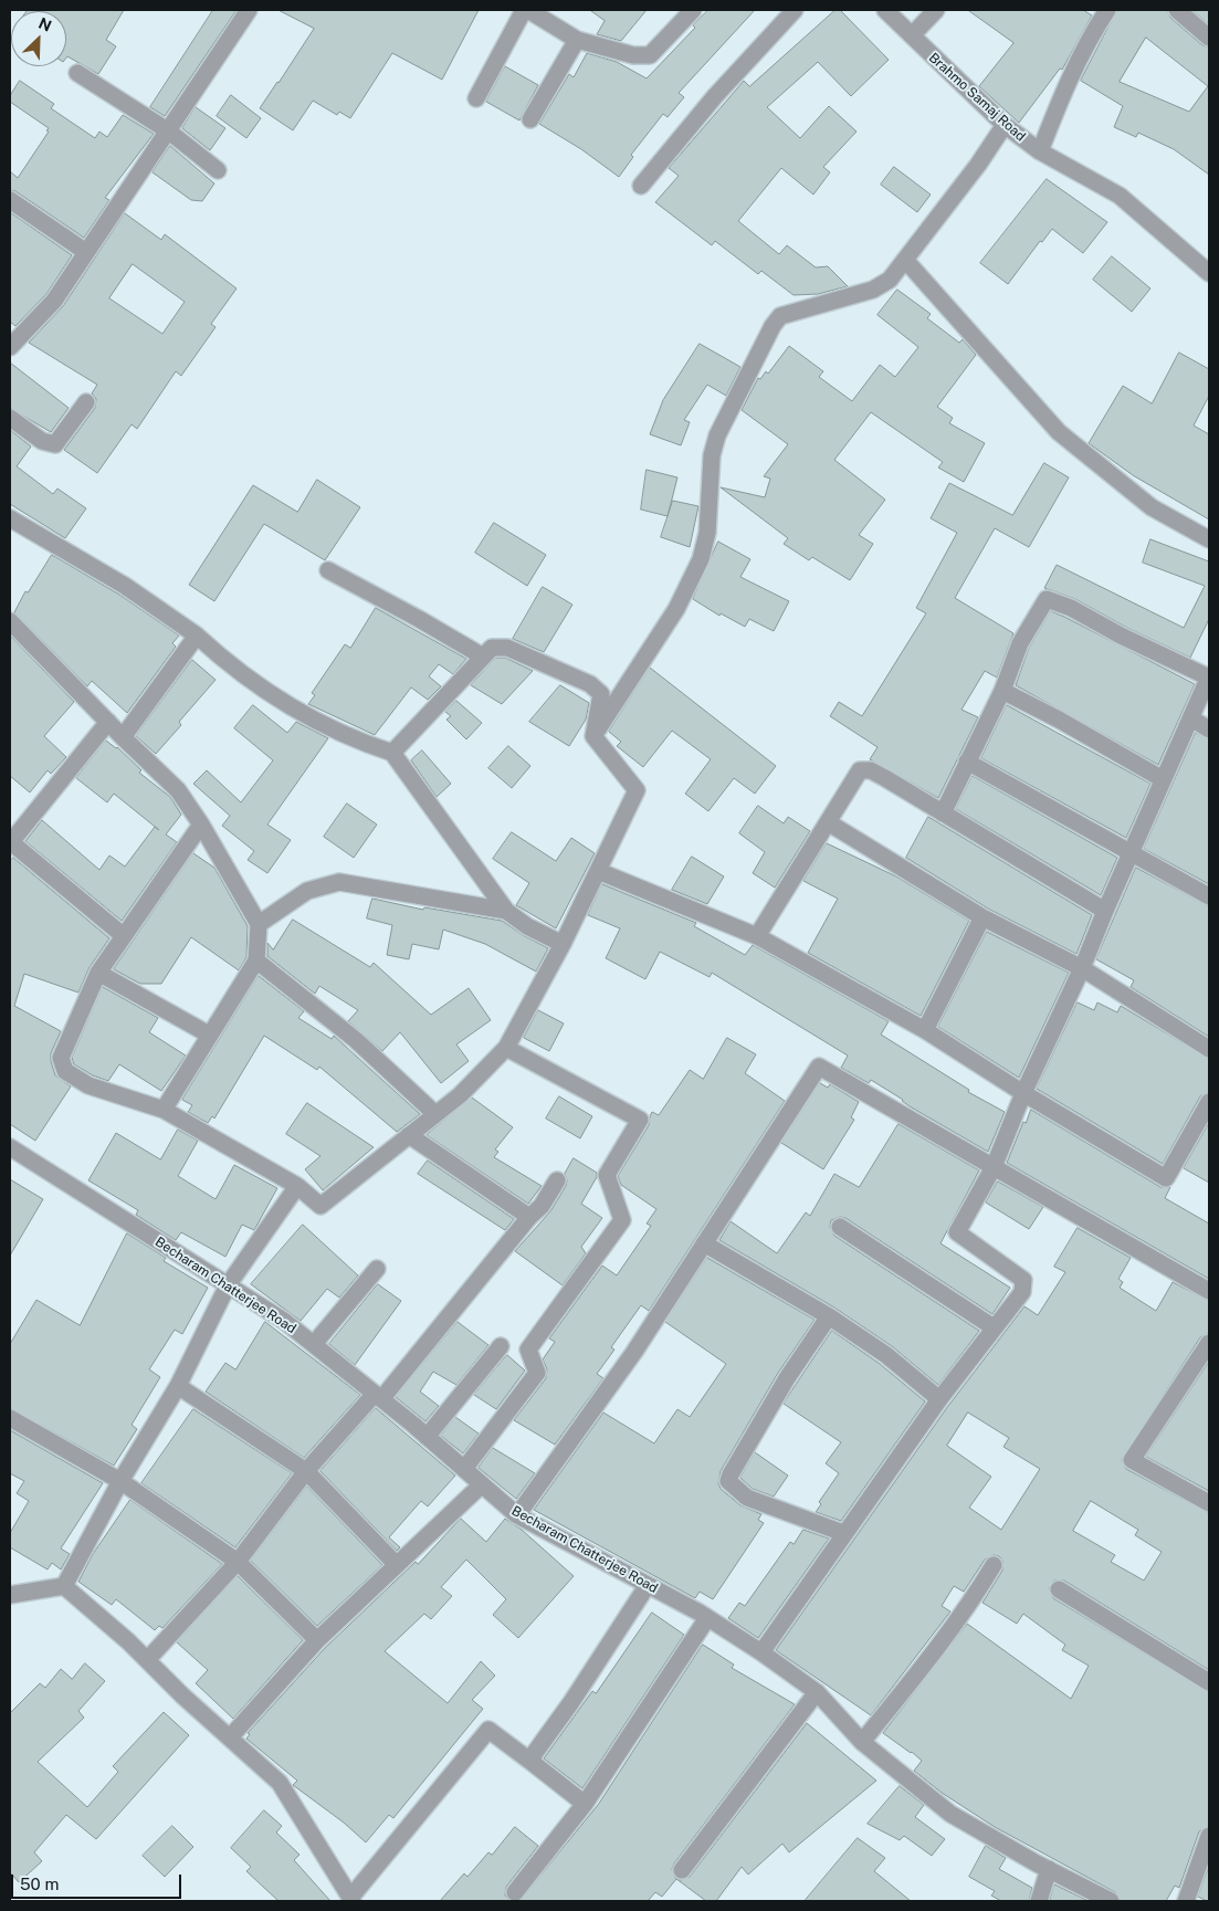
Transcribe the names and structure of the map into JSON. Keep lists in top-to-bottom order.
{
  "streets": {
    "street": ["Brahmo Samaj Road", "Becharam Chatterjee Road"]
  },
  "scale_bar": "50 m",
  "north": "top right"
}
